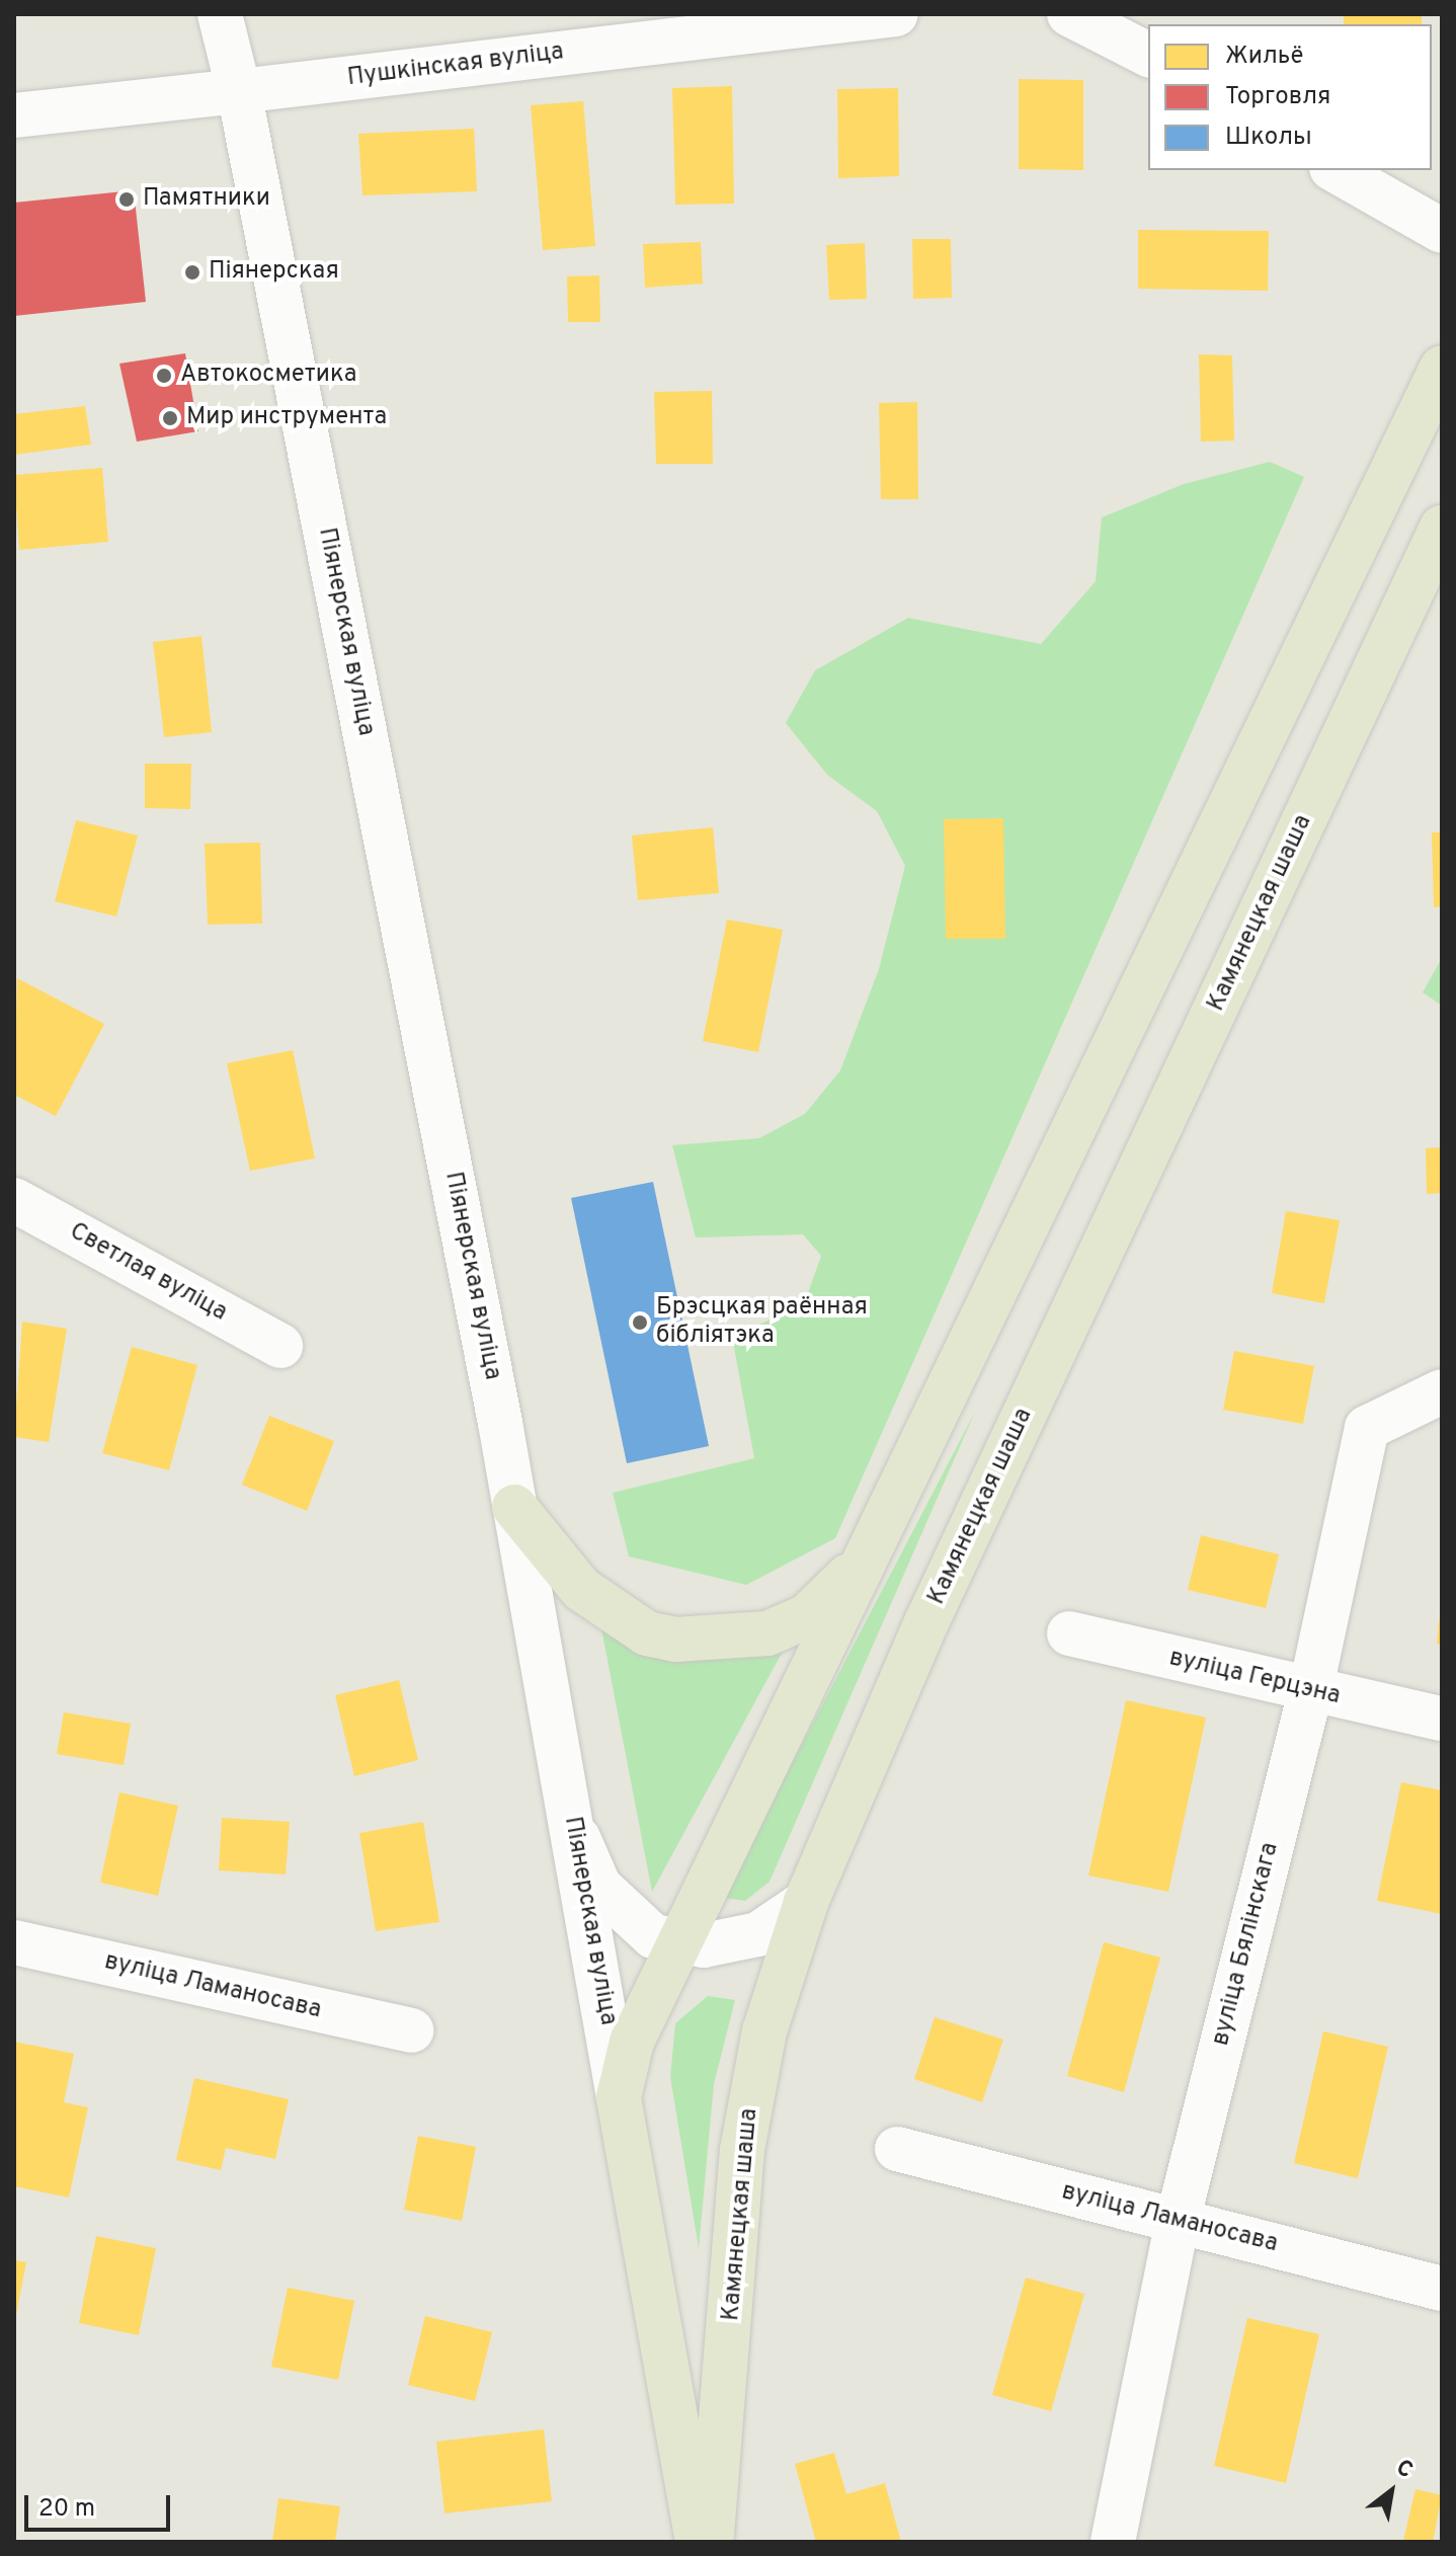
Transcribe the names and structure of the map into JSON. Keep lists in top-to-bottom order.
{
  "streets": {
    "main road": ["Піянерская вуліца", "Камянецкая шаша"],
    "street": [
      "Пушкінская вуліца",
      "Светлая вуліца",
      "вуліца Герцэна",
      "вуліца Бялінскага",
      "вуліца Ламаносава"
    ]
  },
  "crossings": [
    ["Пушкінская вуліца", "Піянерская вуліца"],
    ["вуліца Герцэна", "вуліца Бялінскага"],
    ["вуліца Бялінскага", "вуліца Ламаносава"]
  ],
  "places": [
    "Памятники",
    "Піянерская",
    "Автокосметика",
    "Мир инструмента",
    "Брэсцкая раённая бібліятэка"
  ],
  "legend": ["Жильё", "Торговля", "Школы"],
  "scale_bar": "20 m",
  "north": "top right"
}
